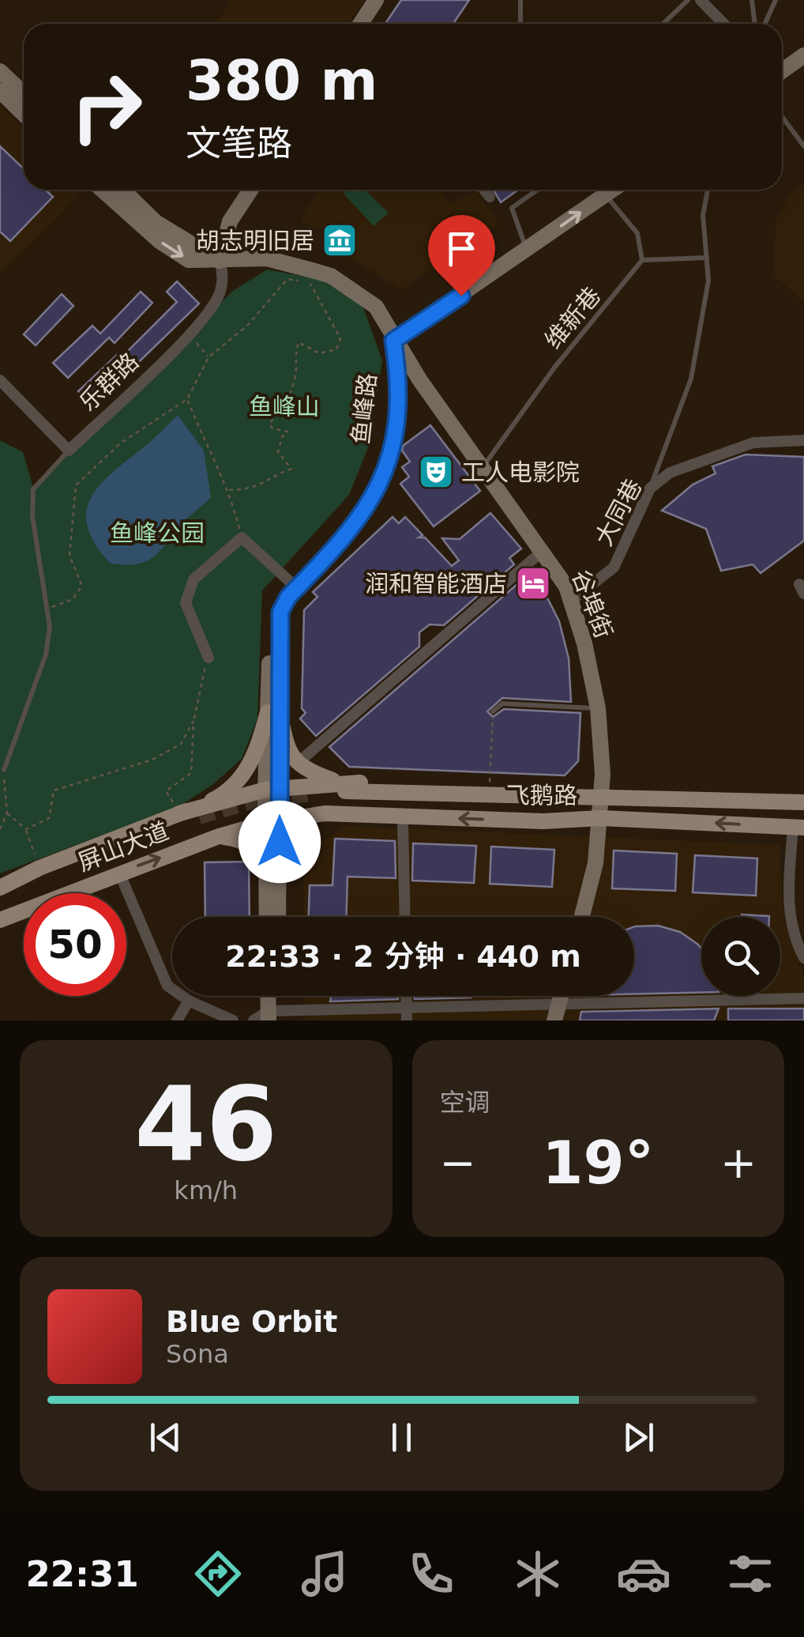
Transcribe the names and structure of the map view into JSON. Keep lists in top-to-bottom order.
{
  "streets": {
    "main road": [
      "鱼峰路",
      "谷埠街",
      "飞鹅路",
      "屏山大道"
    ],
    "street": ["乐群路", "大同巷"],
    "lane": ["维新巷"]
  },
  "crossings": [
    ["维新巷", "谷埠街"],
    ["乐群路", "谷埠街"],
    ["鱼峰路", "谷埠街"],
    ["鱼峰路", "飞鹅路"],
    ["鱼峰路", "屏山大道"],
    ["大同巷", "谷埠街"],
    ["谷埠街", "飞鹅路"],
    ["飞鹅路", "屏山大道"]
  ],
  "parks": ["鱼峰山", "鱼峰公园"],
  "places": {
    "museum": ["胡志明旧居"],
    "theatre": ["工人电影院"],
    "hotel": ["润和智能酒店"]
  },
  "page": {
    "turn": ["380 m", "文笔路"],
    "limit": "50",
    "trip": "22:33 · 2 分钟 · 440 m",
    "tile": [
      ["46", "km/h"],
      "空调"
    ],
    "heat": ["−", "19°", "+"],
    "song": ["Blue Orbit", "Sona"],
    "tabs": "22:31"
  }
}
